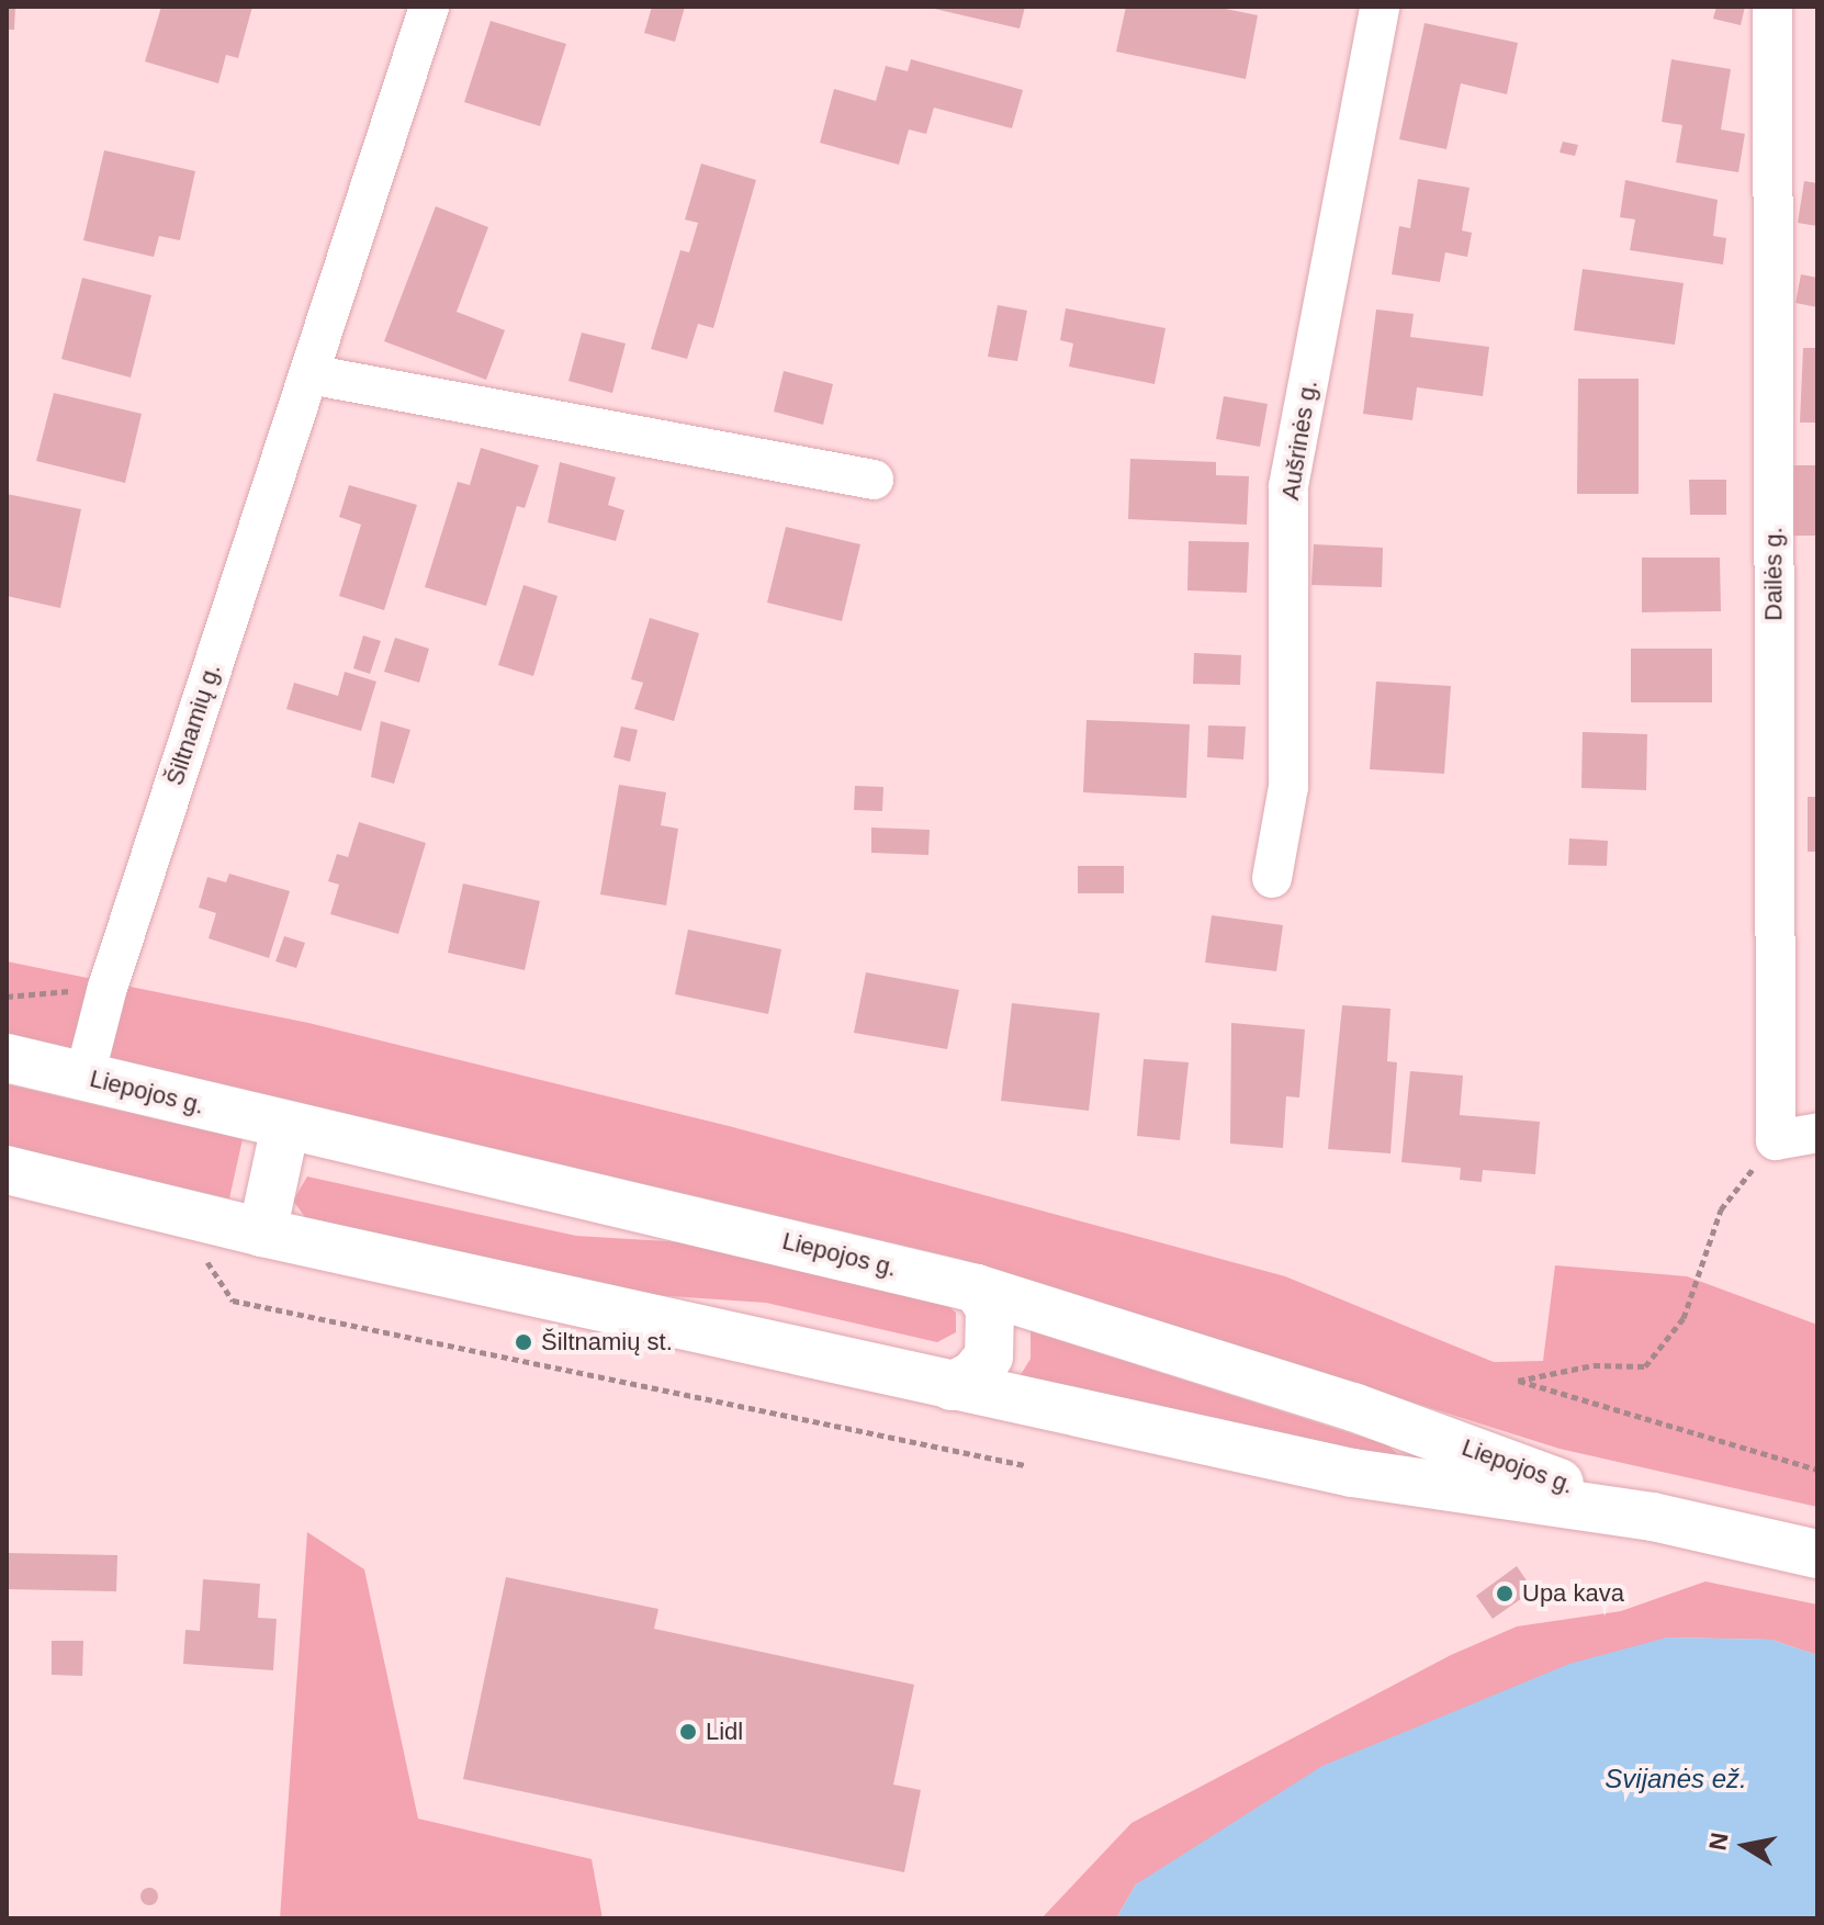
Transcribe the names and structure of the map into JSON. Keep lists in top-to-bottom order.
{
  "streets": {
    "main road": ["Liepojos g."],
    "street": ["Aušrinės g.", "Dailės g.", "Šiltnamių g."]
  },
  "crossings": [
    ["Šiltnamių g.", "Liepojos g."]
  ],
  "water": ["Svijanės ež."],
  "places": ["Šiltnamių st.", "Upa kava", "Lidl"],
  "north": "left"
}
